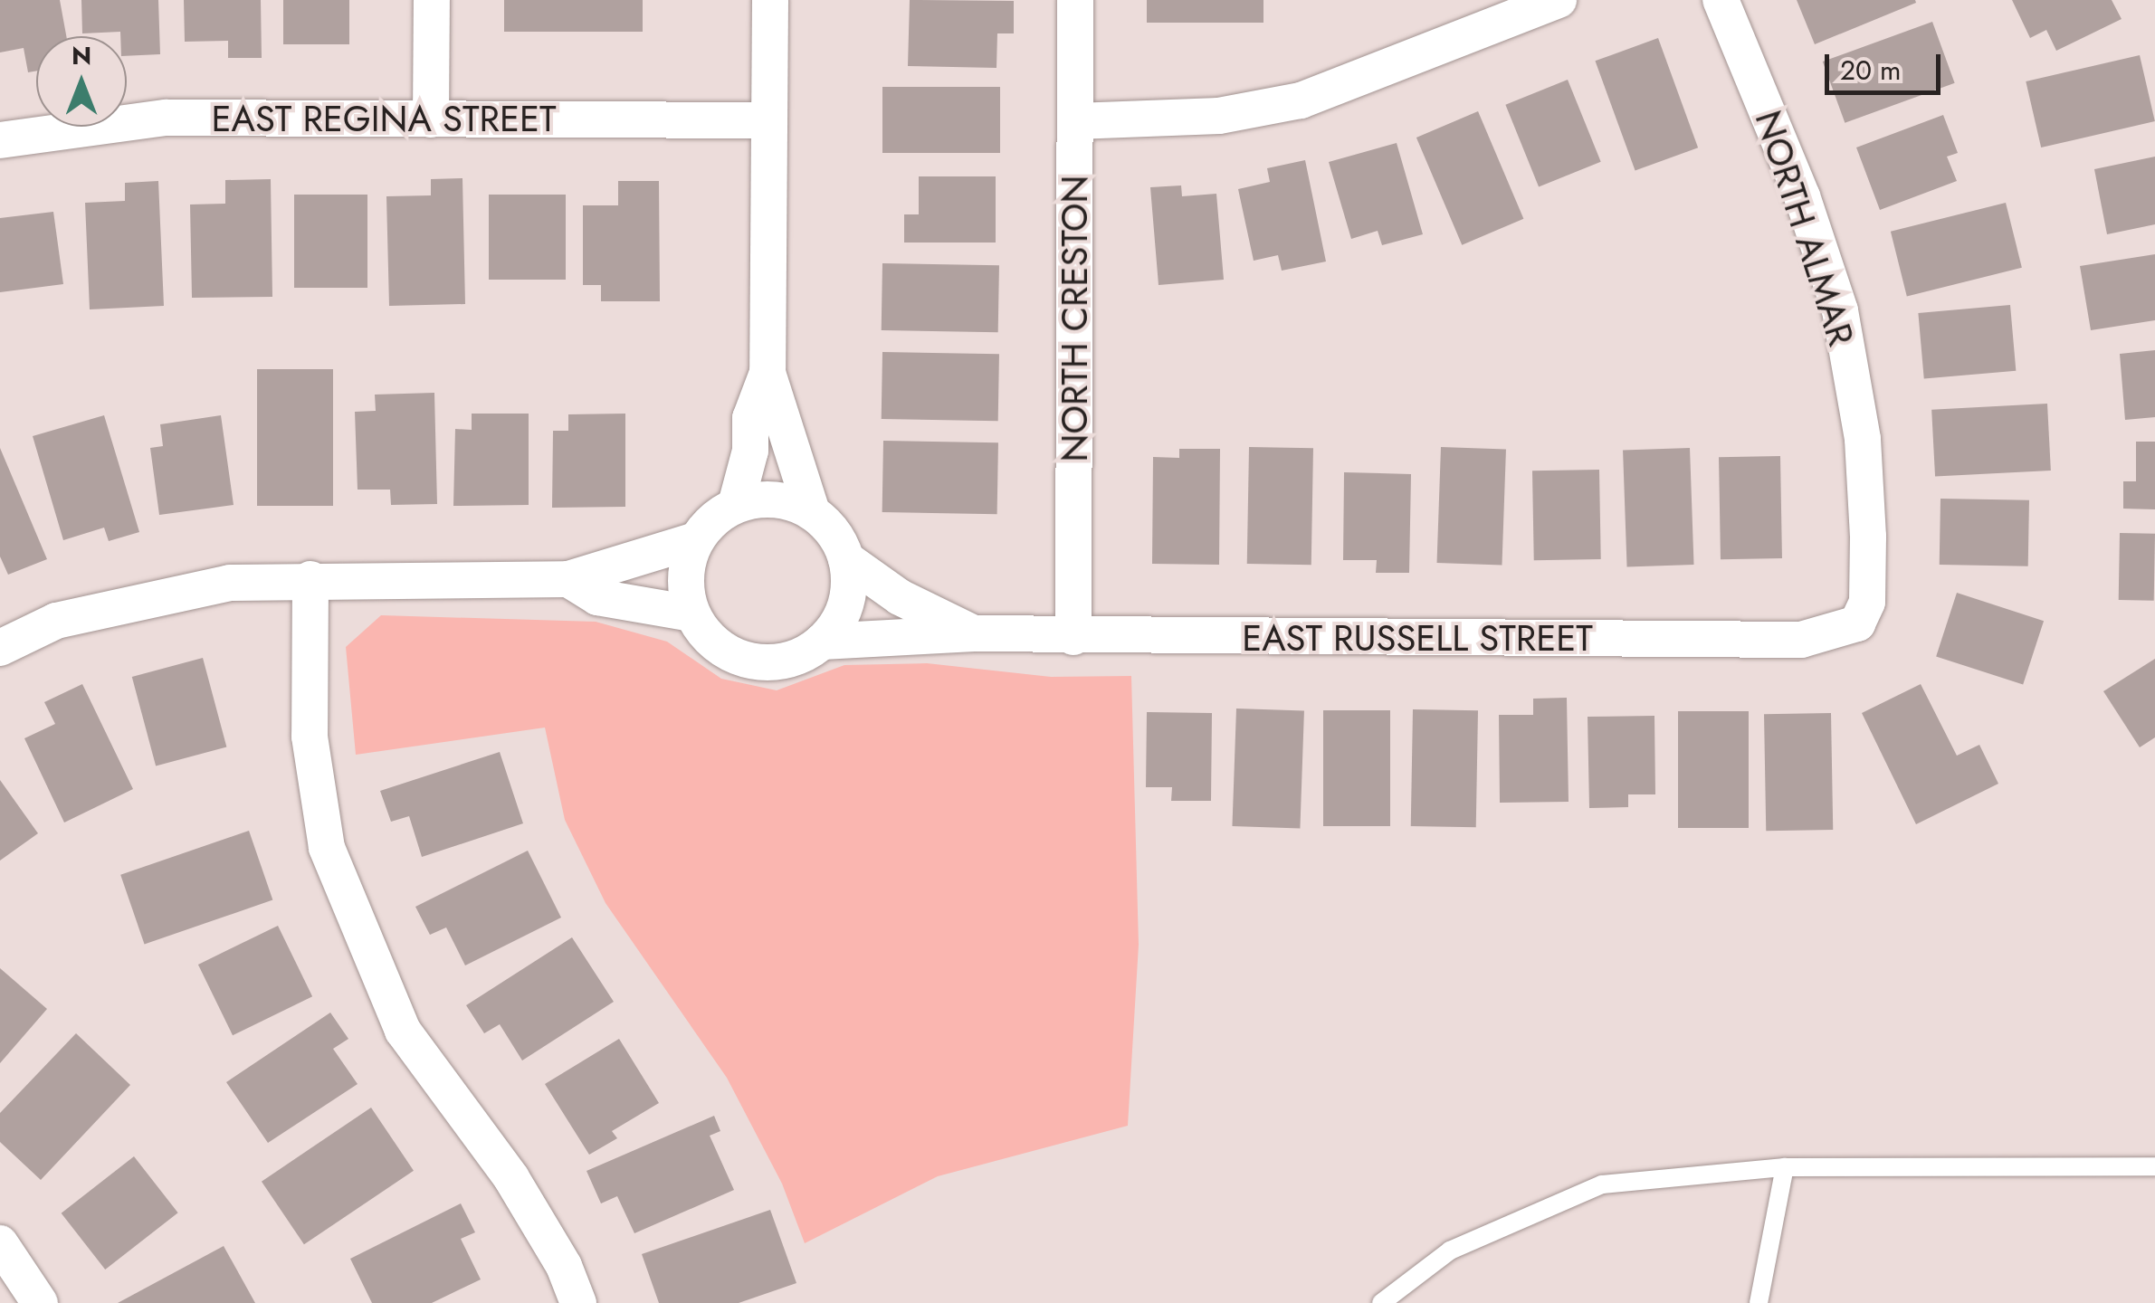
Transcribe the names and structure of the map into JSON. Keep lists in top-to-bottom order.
{
  "streets": {
    "street": [
      "EAST REGINA STREET",
      "NORTH ALMAR",
      "NORTH CRESTON",
      "EAST RUSSELL STREET"
    ]
  },
  "crossings": [
    ["NORTH ALMAR", "EAST RUSSELL STREET"],
    ["NORTH CRESTON", "EAST RUSSELL STREET"]
  ],
  "scale_bar": "20 m",
  "north": "top"
}
